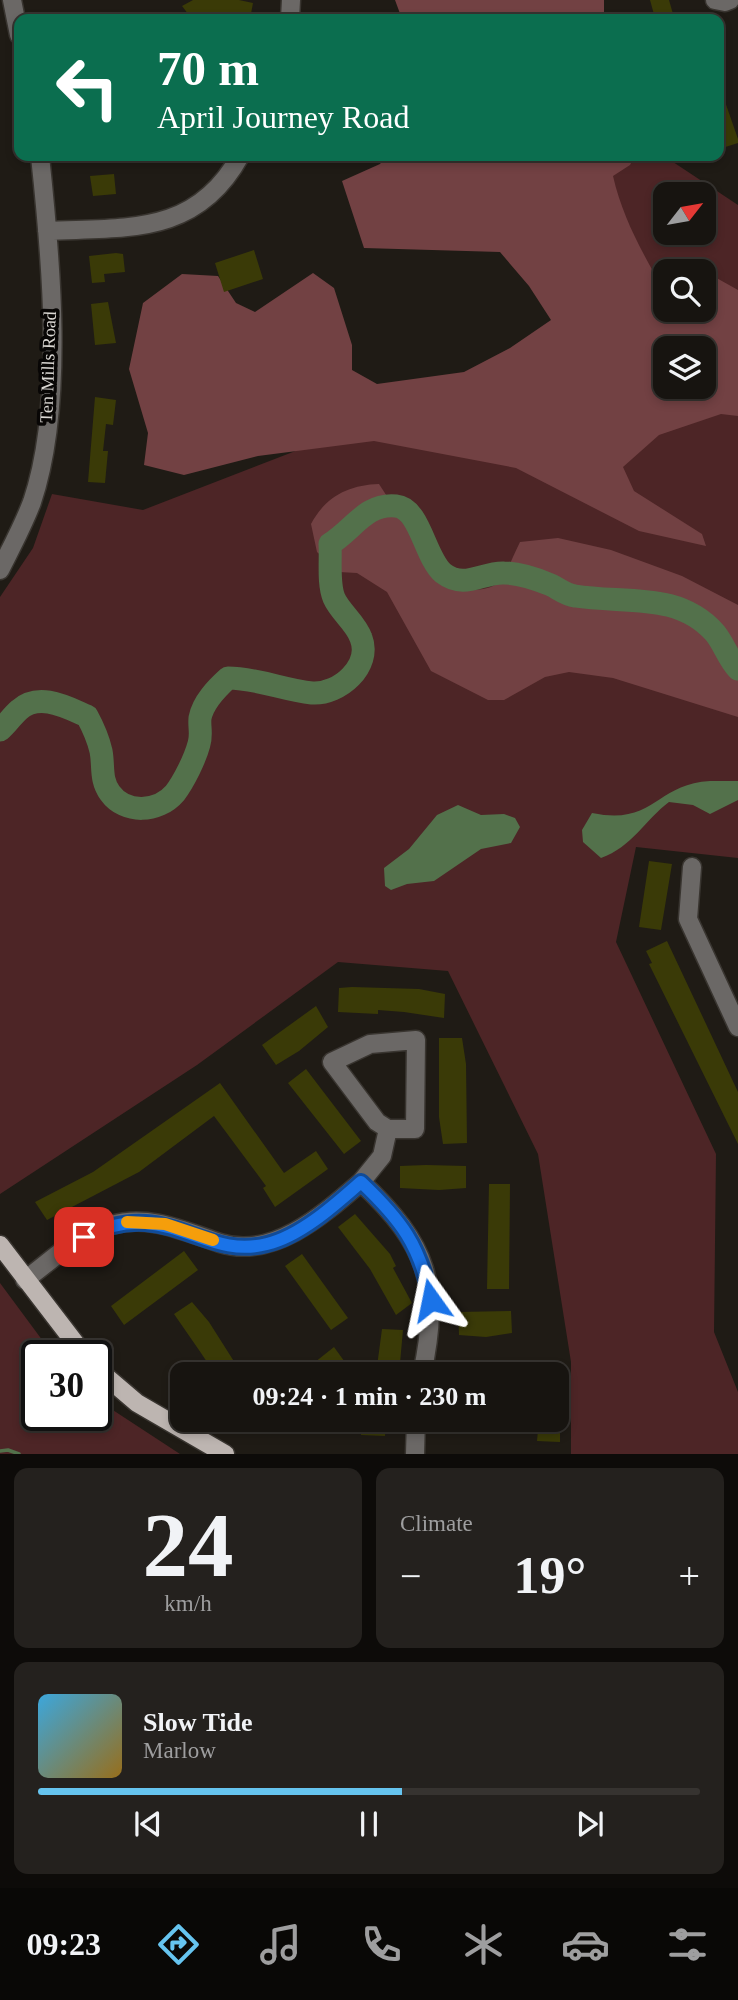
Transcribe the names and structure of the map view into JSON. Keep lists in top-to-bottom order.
{
  "streets": {
    "street": ["Ten Mills Road"]
  },
  "north": "top right",
  "page": {
    "turn": ["70 m", "April Journey Road"],
    "limit": "30",
    "trip": "09:24 · 1 min · 230 m",
    "tile": [
      ["24", "km/h"],
      "Climate"
    ],
    "heat": ["−", "19°", "+"],
    "song": ["Slow Tide", "Marlow"],
    "tabs": "09:23"
  }
}
